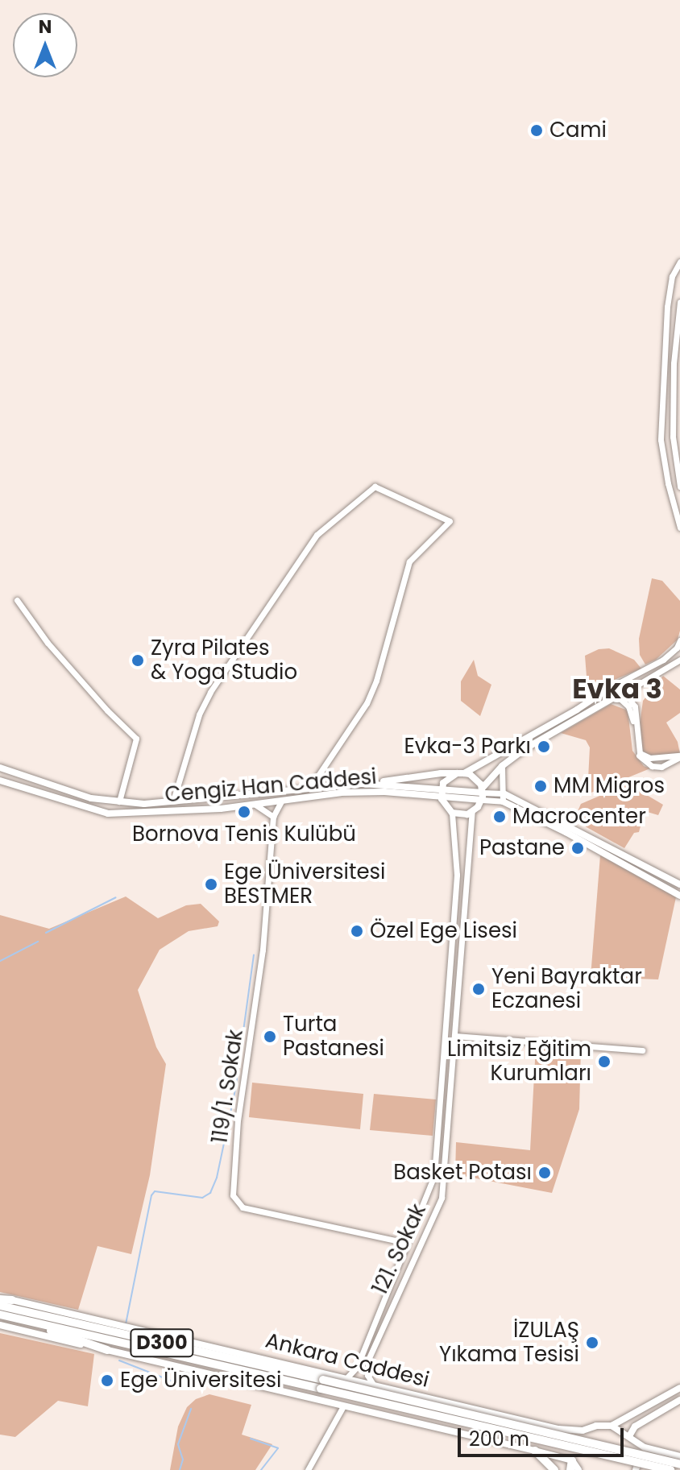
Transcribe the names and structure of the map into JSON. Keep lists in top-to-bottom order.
{
  "streets": {
    "highway": ["D300", "Ankara Caddesi"],
    "main road": ["Cengiz Han Caddesi", "121. Sokak"],
    "street": ["119/1. Sokak"]
  },
  "crossings": [
    ["Cengiz Han Caddesi", "119/1. Sokak"],
    ["Cengiz Han Caddesi", "121. Sokak"],
    ["119/1. Sokak", "121. Sokak"],
    ["121. Sokak", "Ankara Caddesi"]
  ],
  "districts": ["Evka 3"],
  "places": [
    "Cami",
    "Zyra Pilates & Yoga Studio",
    "Evka-3 Parkı",
    "MM Migros",
    "Bornova Tenis Kulübü",
    "Macrocenter",
    "Pastane",
    "Ege Üniversitesi BESTMER",
    "Özel Ege Lisesi",
    "Yeni Bayraktar Eczanesi",
    "Turta Pastanesi",
    "Limitsiz Eğitim Kurumları",
    "Basket Potası",
    "İZULAŞ Yıkama Tesisi",
    "Ege Üniversitesi"
  ],
  "scale_bar": "200 m",
  "north": "top"
}
